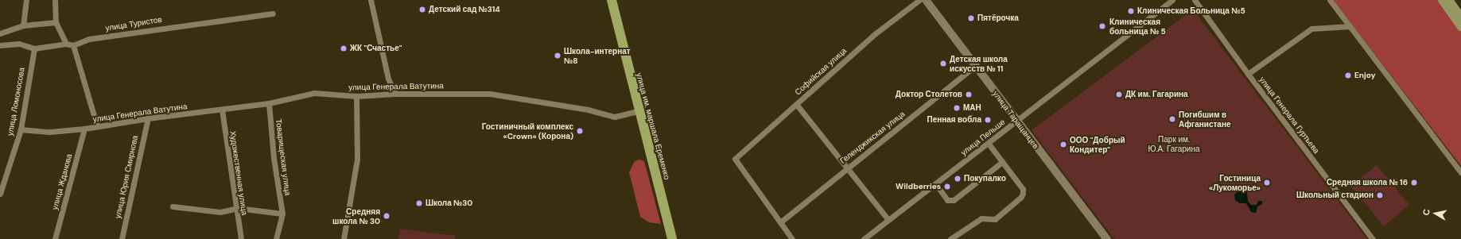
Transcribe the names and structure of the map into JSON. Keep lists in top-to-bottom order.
{
  "streets": {
    "highway": ["улица им. маршала Еременко"],
    "street": [
      "улица Туристов",
      "Софийская улица",
      "улица Генерала Ватутина",
      "улица Ломоносова",
      "улица Генерала Гуртьева",
      "улица Таращанцев",
      "Геленджикская улица",
      "улица Пельше",
      "Товарищеская улица",
      "Художественная улица",
      "улица Юрия Смирнова",
      "улица Жданова"
    ]
  },
  "crossings": [
    ["Софийская улица", "Геленджикская улица"],
    ["улица Генерала Ватутина", "улица Ломоносова"],
    ["улица Генерала Ватутина", "улица им. маршала Еременко"],
    ["улица Генерала Ватутина", "Товарищеская улица"],
    ["улица Генерала Ватутина", "Художественная улица"],
    ["улица Генерала Ватутина", "улица Юрия Смирнова"],
    ["улица Генерала Ватутина", "улица Жданова"],
    ["улица Таращанцев", "Геленджикская улица"],
    ["улица Таращанцев", "улица Пельше"]
  ],
  "parks": ["Парк им. Ю.А. Гагарина"],
  "places": [
    "Детский сад №314",
    "Клиническая Больница №5",
    "Пятёрочка",
    "Клиническая больница № 5",
    "ЖК \"Счастье\"",
    "Школа-интернат №8",
    "Детская школа искусств № 11",
    "Enjoy",
    "Доктор Столетов",
    "ДК им. Гагарина",
    "МАН",
    "Погибшим в Афганистане",
    "Пенная вобла",
    "Гостиничный комплекс «Crown» (Корона)",
    "ООО \"Добрый Кондитер\"",
    "Покупалко",
    "Гостиница «Лукоморье»",
    "Средняя школа № 16",
    "Wildberries",
    "Школьный стадион",
    "Школа №30",
    "Средняя школа № 30"
  ],
  "north": "left"
}
